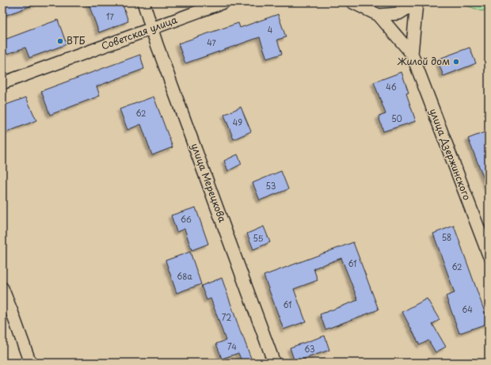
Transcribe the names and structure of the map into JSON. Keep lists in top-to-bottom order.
{
  "streets": {
    "street": ["Советская улица", "улица Дзержинского", "улица Мерецкова"]
  },
  "crossings": [
    ["Советская улица", "улица Мерецкова"]
  ],
  "places": ["ВТБ", "Жилой дом"],
  "house_numbers": [
    "17",
    "4",
    "47",
    "46",
    "62",
    "50",
    "49",
    "53",
    "66",
    "58",
    "55",
    "61",
    "62",
    "68а",
    "61",
    "64",
    "72",
    "74",
    "63"
  ]
}
